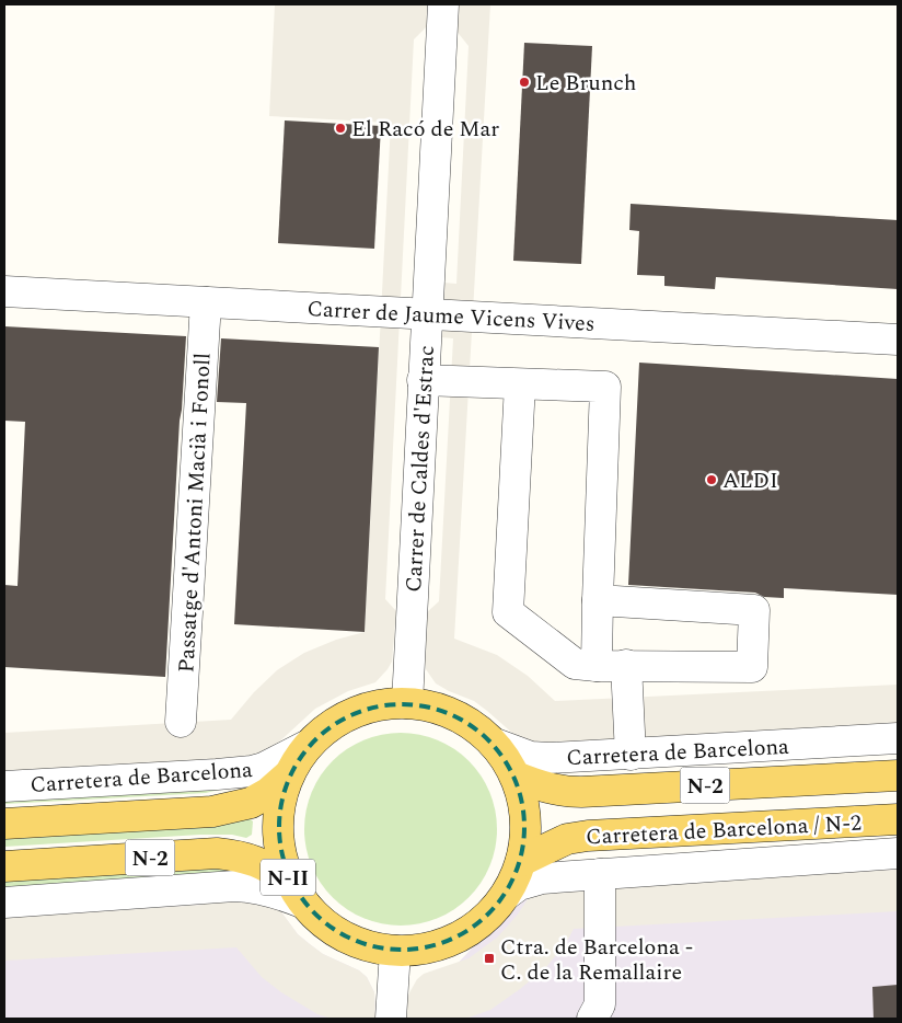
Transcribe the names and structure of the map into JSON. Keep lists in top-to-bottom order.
{
  "streets": {
    "main road": ["N-2", "Carretera de Barcelona / N-2", "N-II"],
    "street": [
      "Carrer de Jaume Vicens Vives",
      "Carrer de Caldes d'Estrac",
      "Passatge d'Antoni Macià i Fonoll",
      "Carretera de Barcelona"
    ]
  },
  "crossings": [
    ["Carrer de Jaume Vicens Vives", "Carrer de Caldes d'Estrac"],
    ["Carrer de Jaume Vicens Vives", "Passatge d'Antoni Macià i Fonoll"],
    ["Carrer de Caldes d'Estrac", "N-II"],
    ["Carretera de Barcelona", "N-II"],
    ["N-2", "N-II"],
    ["Carretera de Barcelona / N-2", "N-II"]
  ],
  "places": {
    "other": ["Le Brunch", "El Racó de Mar", "ALDI"],
    "transit": ["Ctra. de Barcelona - C. de la Remallaire"]
  }
}
